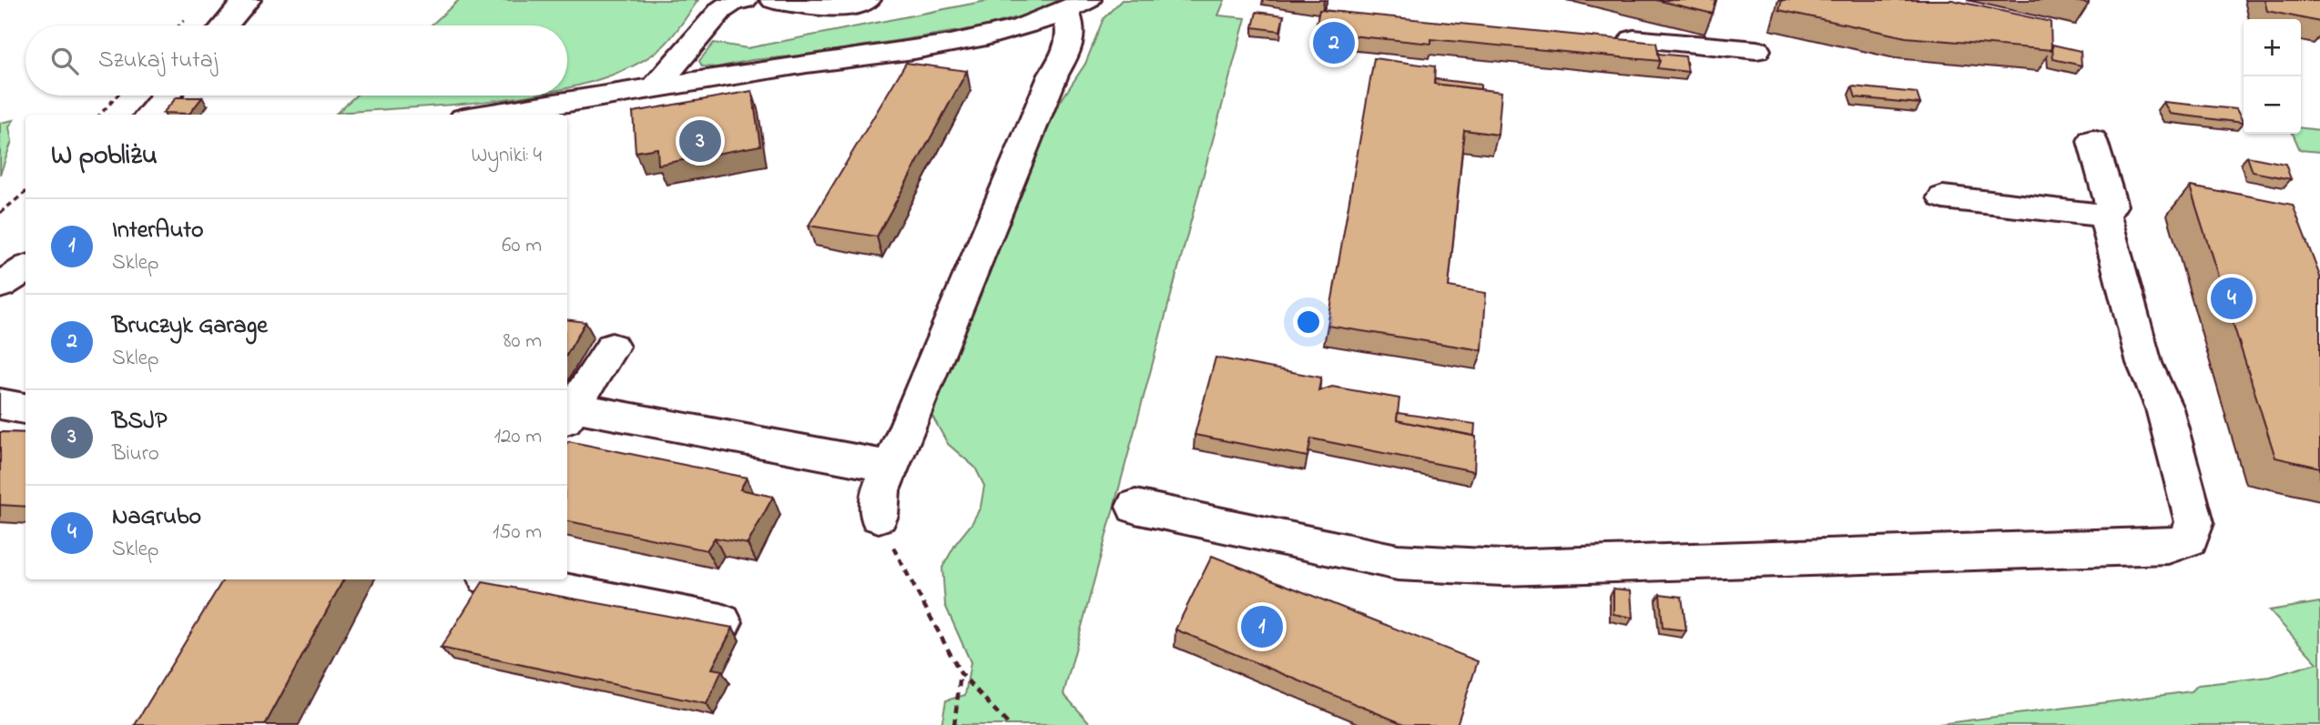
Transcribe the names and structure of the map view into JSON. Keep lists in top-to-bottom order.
{
  "page": {
    "pins": [
      "2",
      "3",
      "4",
      "1"
    ],
    "map_buttons": ["+", "−"],
    "search": "Szukaj tutaj",
    "heading": ["W pobliżu", "Wyniki: 4"],
    "list": [
      {
        "mark": "1",
        "name": "InterAuto",
        "note": "Sklep",
        "value": "60 m"
      },
      {
        "mark": "2",
        "name": "Bruczyk Garage",
        "note": "Sklep",
        "value": "80 m"
      },
      {
        "mark": "3",
        "name": "BSJP",
        "note": "Biuro",
        "value": "120 m"
      },
      {
        "mark": "4",
        "name": "NaGrubo",
        "note": "Sklep",
        "value": "150 m"
      }
    ]
  }
}
